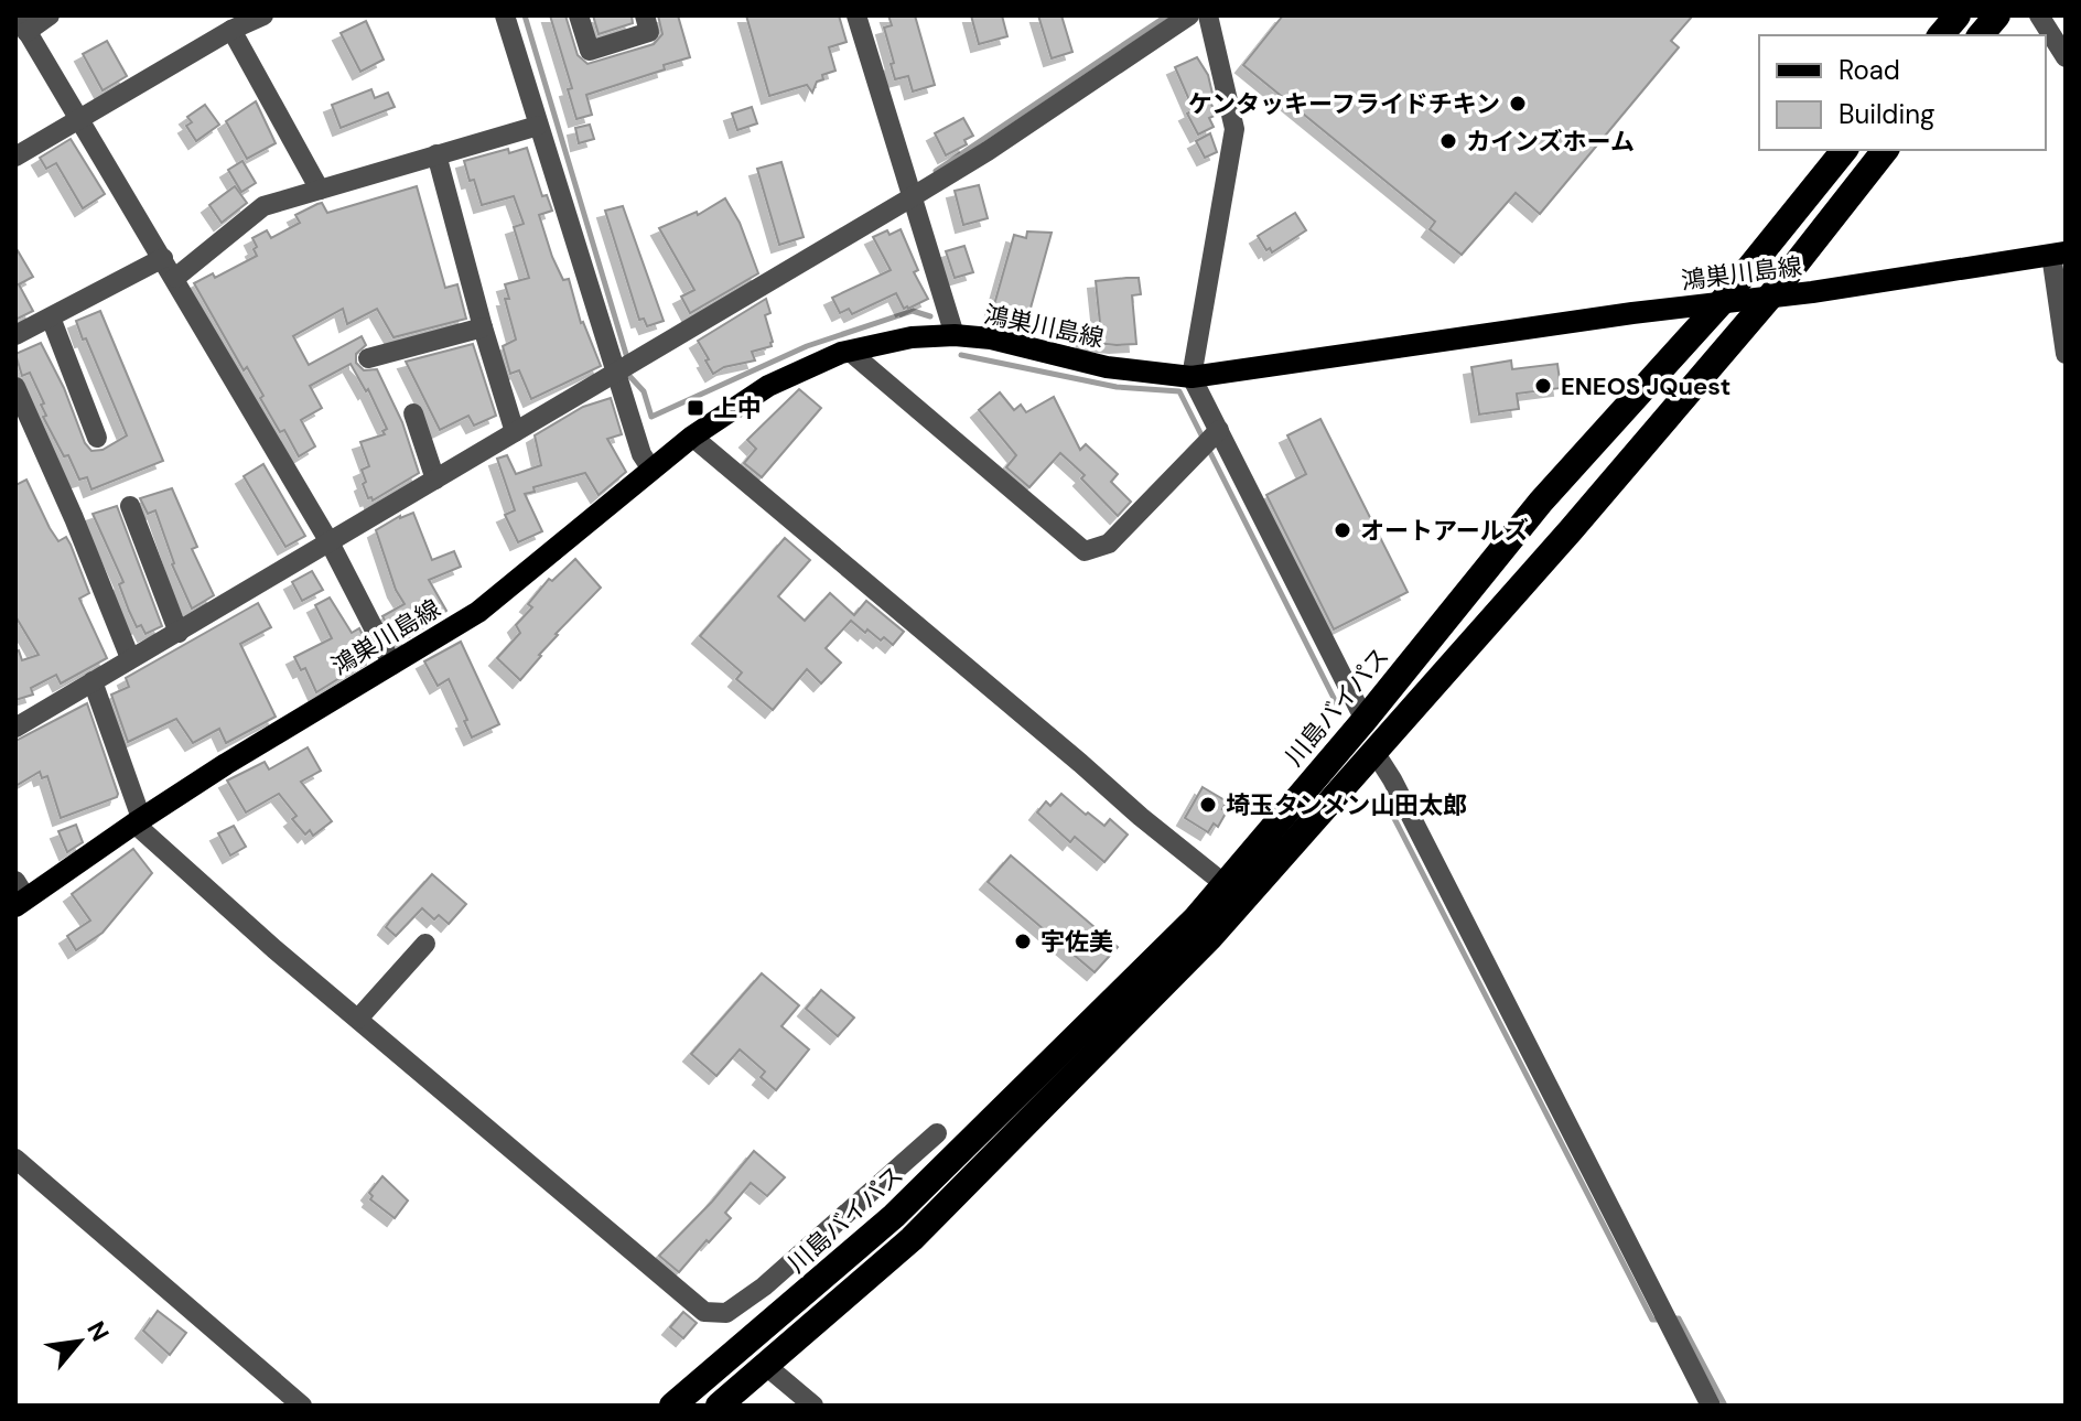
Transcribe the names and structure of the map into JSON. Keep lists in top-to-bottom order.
{
  "streets": {
    "highway": ["川島バイパス"],
    "main road": ["鴻巣川島線"]
  },
  "crossings": [
    ["鴻巣川島線", "川島バイパス"]
  ],
  "places": {
    "other": [
      "ケンタッキーフライドチキン",
      "カインズホーム",
      "ENEOS JQuest",
      "オートアールズ",
      "埼玉タンメン山田太郎",
      "宇佐美"
    ],
    "transit": ["上中"]
  },
  "legend": ["Road", "Building"],
  "north": "top right"
}
